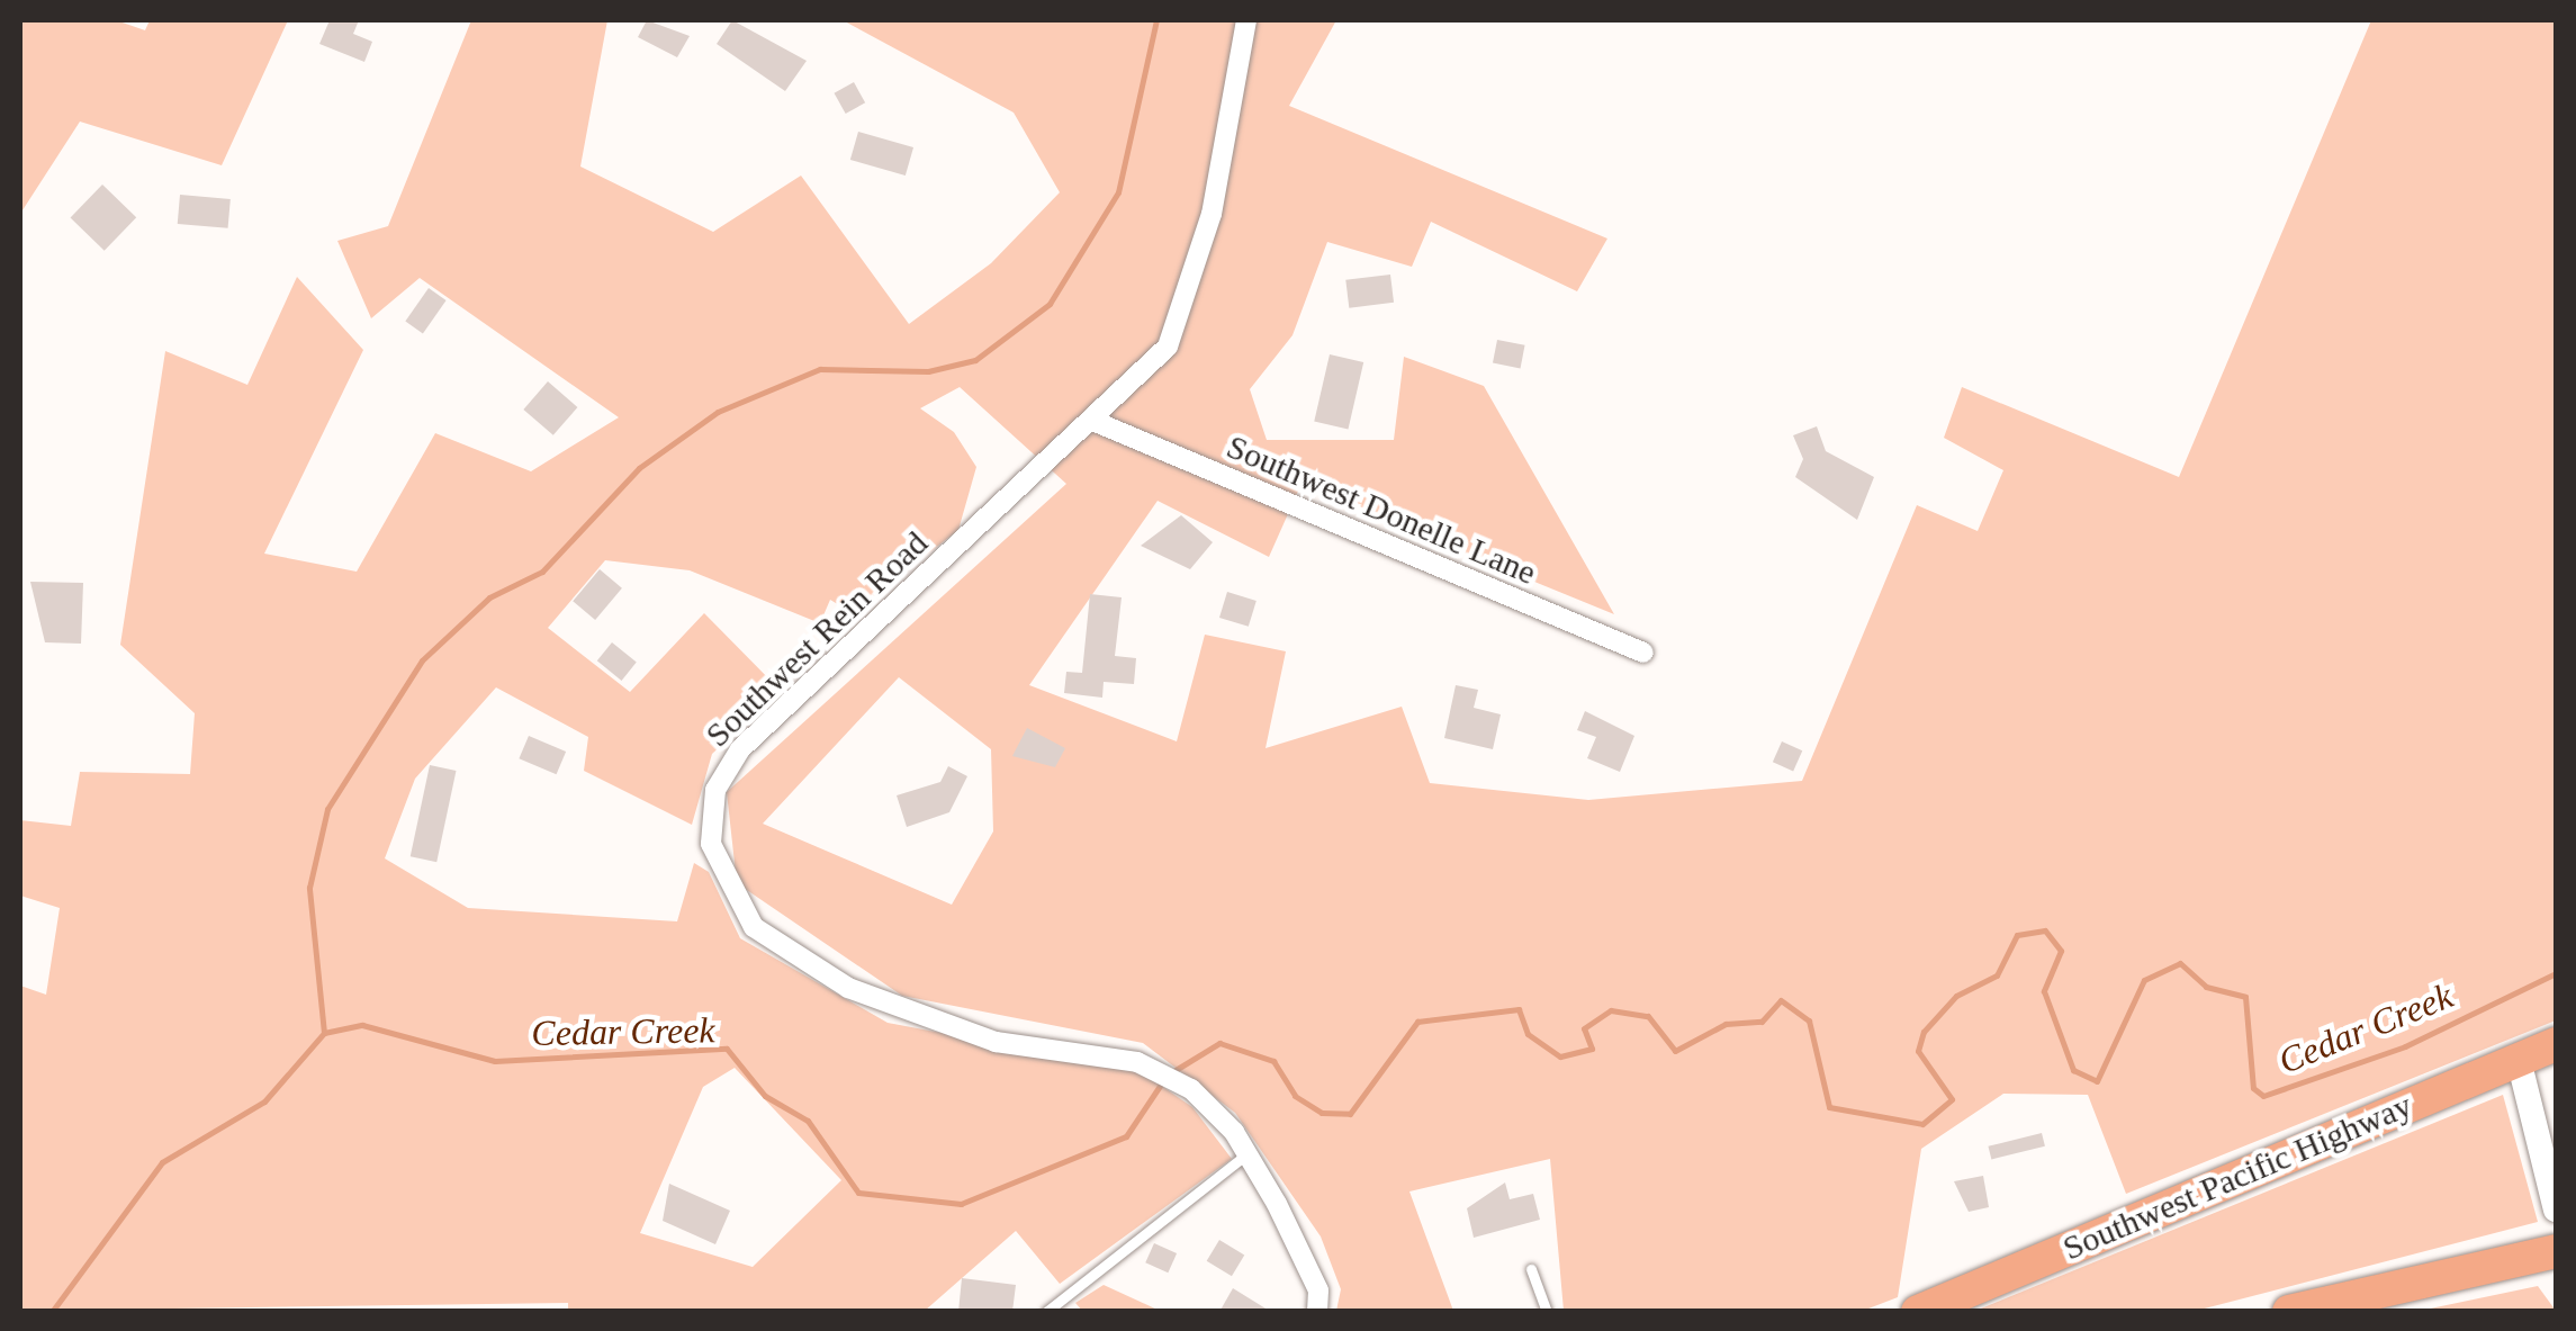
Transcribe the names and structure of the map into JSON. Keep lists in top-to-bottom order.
{
  "streets": {
    "highway": ["Southwest Pacific Highway"],
    "street": ["Southwest Donelle Lane", "Southwest Rein Road"]
  },
  "crossings": [
    ["Southwest Donelle Lane", "Southwest Rein Road"]
  ],
  "water": ["Cedar Creek"]
}
